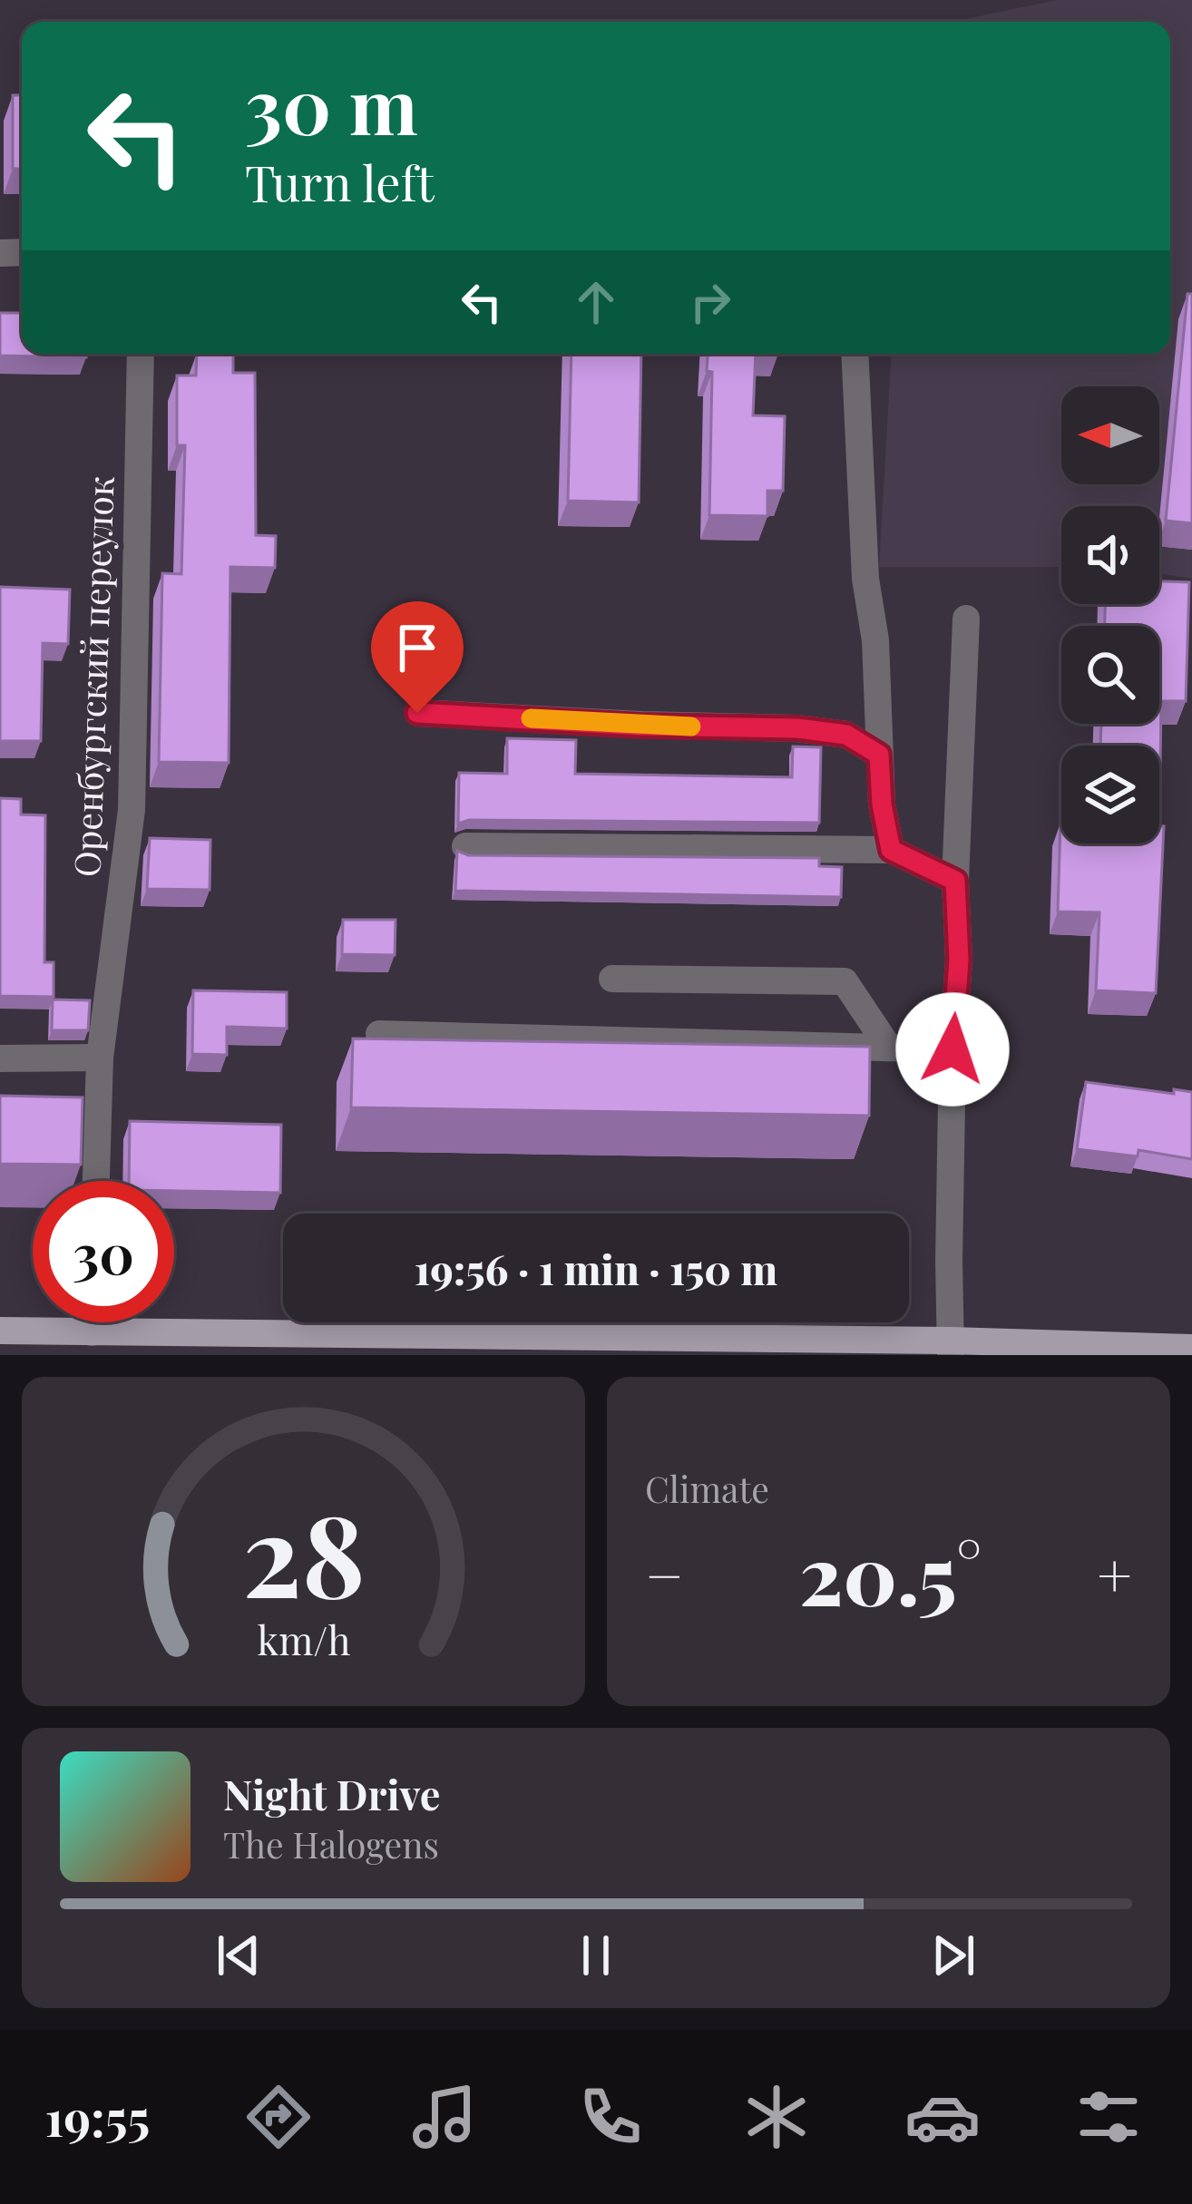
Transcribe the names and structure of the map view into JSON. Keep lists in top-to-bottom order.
{
  "streets": {
    "street": ["Оренбургский переулок"]
  },
  "north": "left",
  "page": {
    "turn": ["30 m", "Turn left"],
    "limit": "30",
    "trip": "19:56 · 1 min · 150 m",
    "tile": "Climate",
    "heat": ["−", "20.5°", "+"],
    "song": ["Night Drive", "The Halogens"],
    "tabs": "19:55",
    "gauge": ["28", "km/h"]
  }
}
